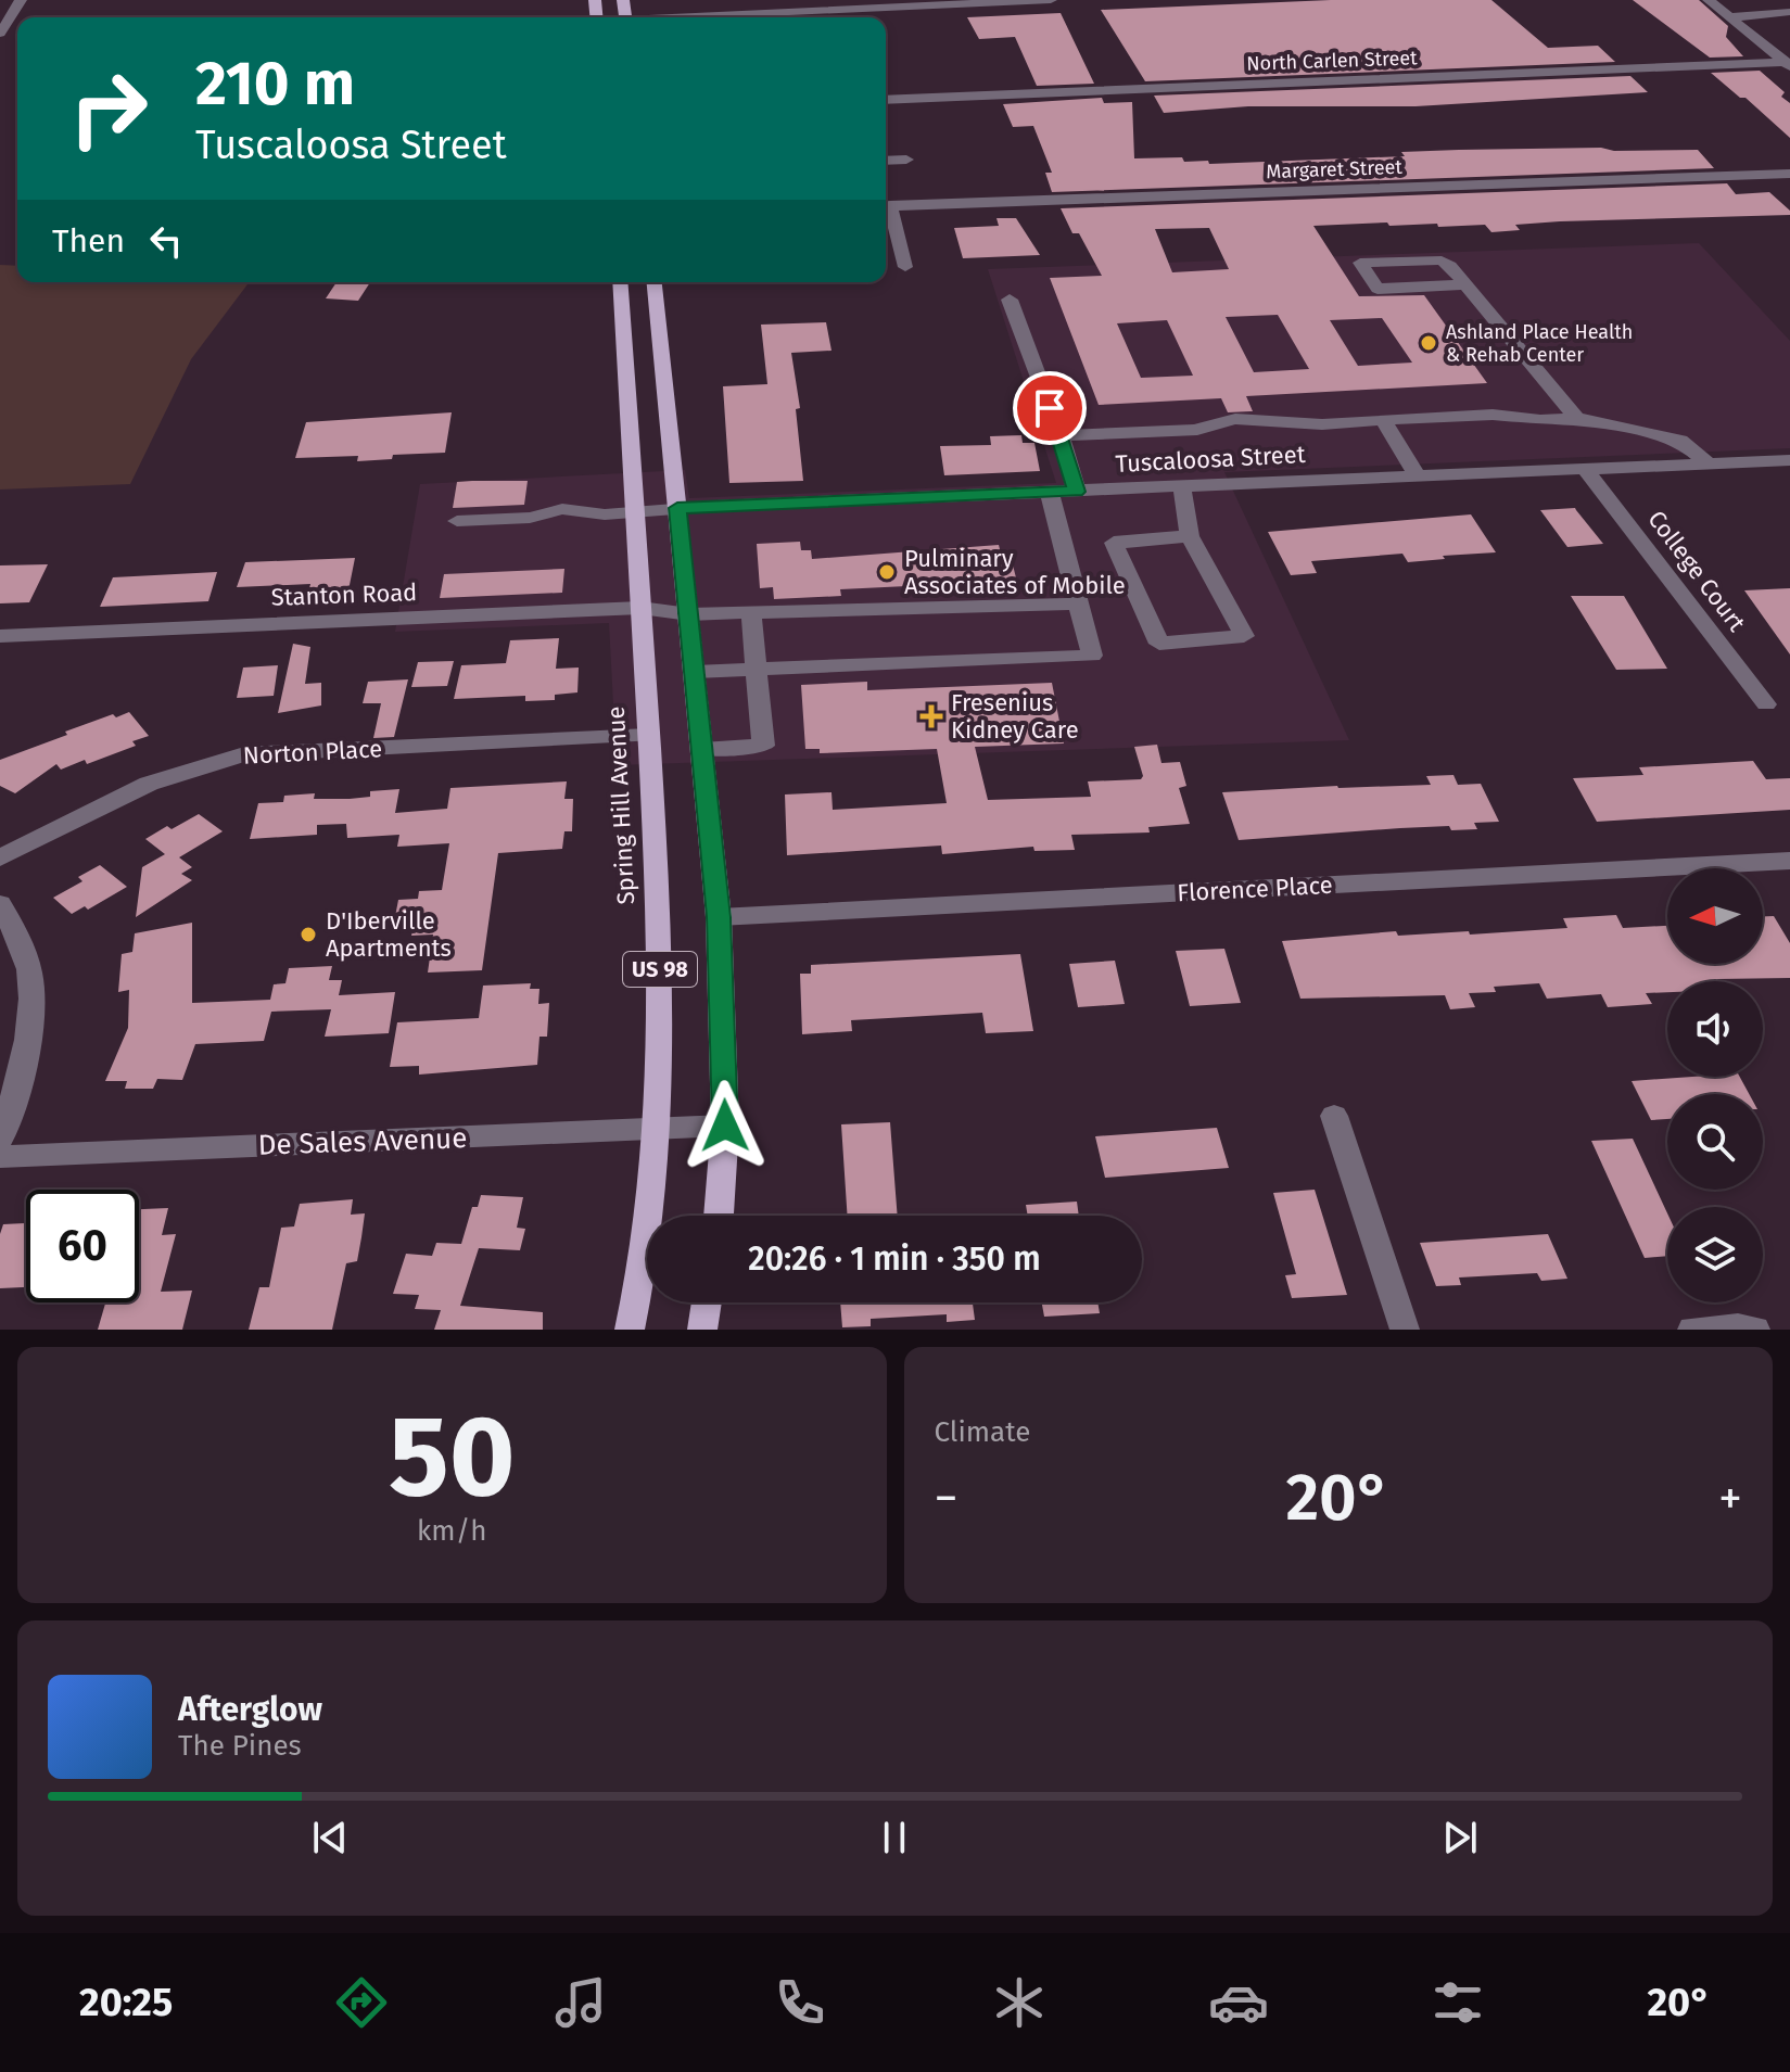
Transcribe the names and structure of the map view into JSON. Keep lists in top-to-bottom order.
{
  "streets": {
    "main road": ["Spring Hill Avenue", "US 98"],
    "street": [
      "North Carlen Street",
      "Margaret Street",
      "Tuscaloosa Street",
      "College Court",
      "Stanton Road",
      "Norton Place",
      "Florence Place",
      "De Sales Avenue"
    ]
  },
  "crossings": [
    ["Tuscaloosa Street", "College Court"],
    ["Tuscaloosa Street", "Spring Hill Avenue"],
    ["Tuscaloosa Street", "US 98"],
    ["Stanton Road", "Spring Hill Avenue"],
    ["Stanton Road", "US 98"],
    ["Norton Place", "Spring Hill Avenue"],
    ["Spring Hill Avenue", "De Sales Avenue"],
    ["Florence Place", "US 98"],
    ["US 98", "De Sales Avenue"]
  ],
  "places": {
    "other": ["Ashland Place Health & Rehab Center", "Pulminary Associates of Mobile", "D'Iberville Apartments"],
    "health": ["Fresenius Kidney Care"]
  },
  "north": "left",
  "page": {
    "turn": ["210 m", "Tuscaloosa Street"],
    "then": "Then",
    "limit": "60",
    "trip": "20:26 · 1 min · 350 m",
    "tile": [
      ["50", "km/h"],
      "Climate"
    ],
    "heat": ["−", "20°", "+"],
    "song": ["Afterglow", "The Pines"],
    "tabs": ["20:25", "20°"]
  }
}
